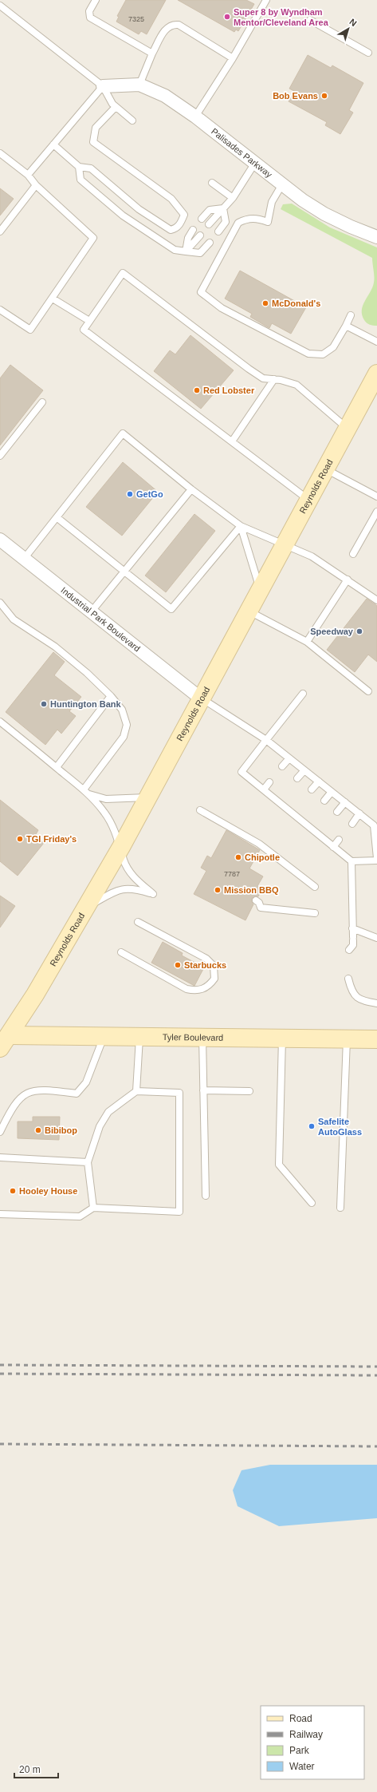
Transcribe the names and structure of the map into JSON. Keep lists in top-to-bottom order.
{
  "streets": {
    "main road": ["Reynolds Road", "Tyler Boulevard"],
    "street": ["Palisades Parkway", "Industrial Park Boulevard"]
  },
  "crossings": [
    ["Reynolds Road", "Industrial Park Boulevard"],
    ["Reynolds Road", "Tyler Boulevard"]
  ],
  "places": [
    "Super 8 by Wyndham Mentor/Cleveland Area",
    "Bob Evans",
    "McDonald's",
    "Red Lobster",
    "GetGo",
    "Speedway",
    "Huntington Bank",
    "TGI Friday's",
    "Chipotle",
    "Mission BBQ",
    "Starbucks",
    "Safelite AutoGlass",
    "Bibibop",
    "Hooley House"
  ],
  "house_numbers": ["7325", "7787"],
  "legend": [
    "Road",
    "Railway",
    "Park",
    "Water"
  ],
  "scale_bar": "20 m",
  "north": "top right"
}
